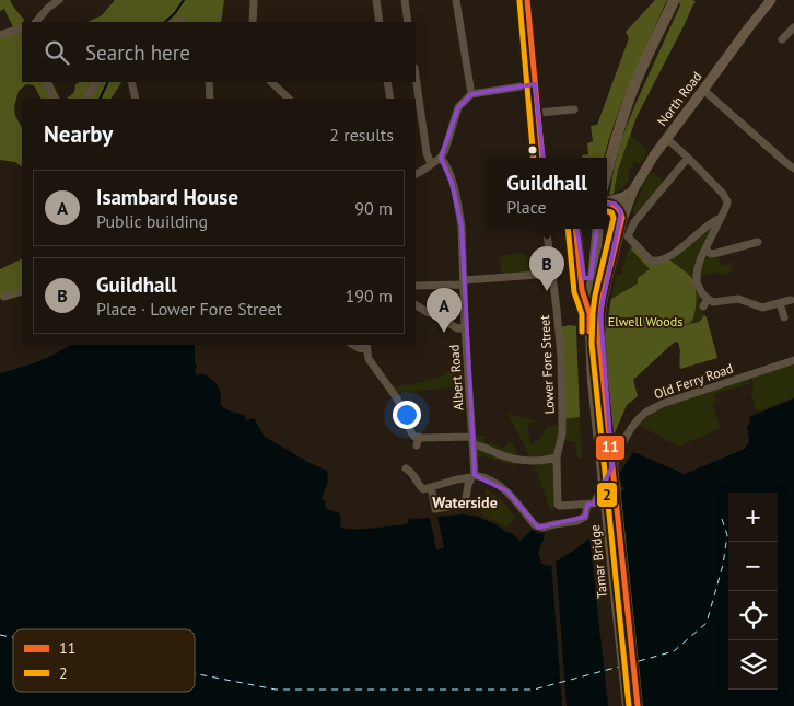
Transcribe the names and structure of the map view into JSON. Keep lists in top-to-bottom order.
{
  "streets": {
    "highway": ["Tamar Bridge"],
    "main road": ["North Road"],
    "street": ["Lower Fore Street", "Albert Road", "Old Ferry Road"]
  },
  "crossings": [
    ["Lower Fore Street", "Old Ferry Road"],
    ["Albert Road", "Old Ferry Road"]
  ],
  "districts": ["Waterside"],
  "parks": ["Elwell Woods"],
  "lines": ["transit line 11", "transit line 2"],
  "legend": ["11", "2"],
  "page": {
    "search": "Search here",
    "heading": ["Nearby", "2 results"],
    "popup": ["Guildhall", "Place"],
    "list": [
      {
        "mark": "A",
        "name": "Isambard House",
        "note": "Public building",
        "value": "90 m"
      },
      {
        "mark": "B",
        "name": "Guildhall",
        "note": "Place · Lower Fore Street",
        "value": "190 m"
      }
    ],
    "pins": ["B", "A"],
    "map_buttons": ["+", "−"]
  }
}
